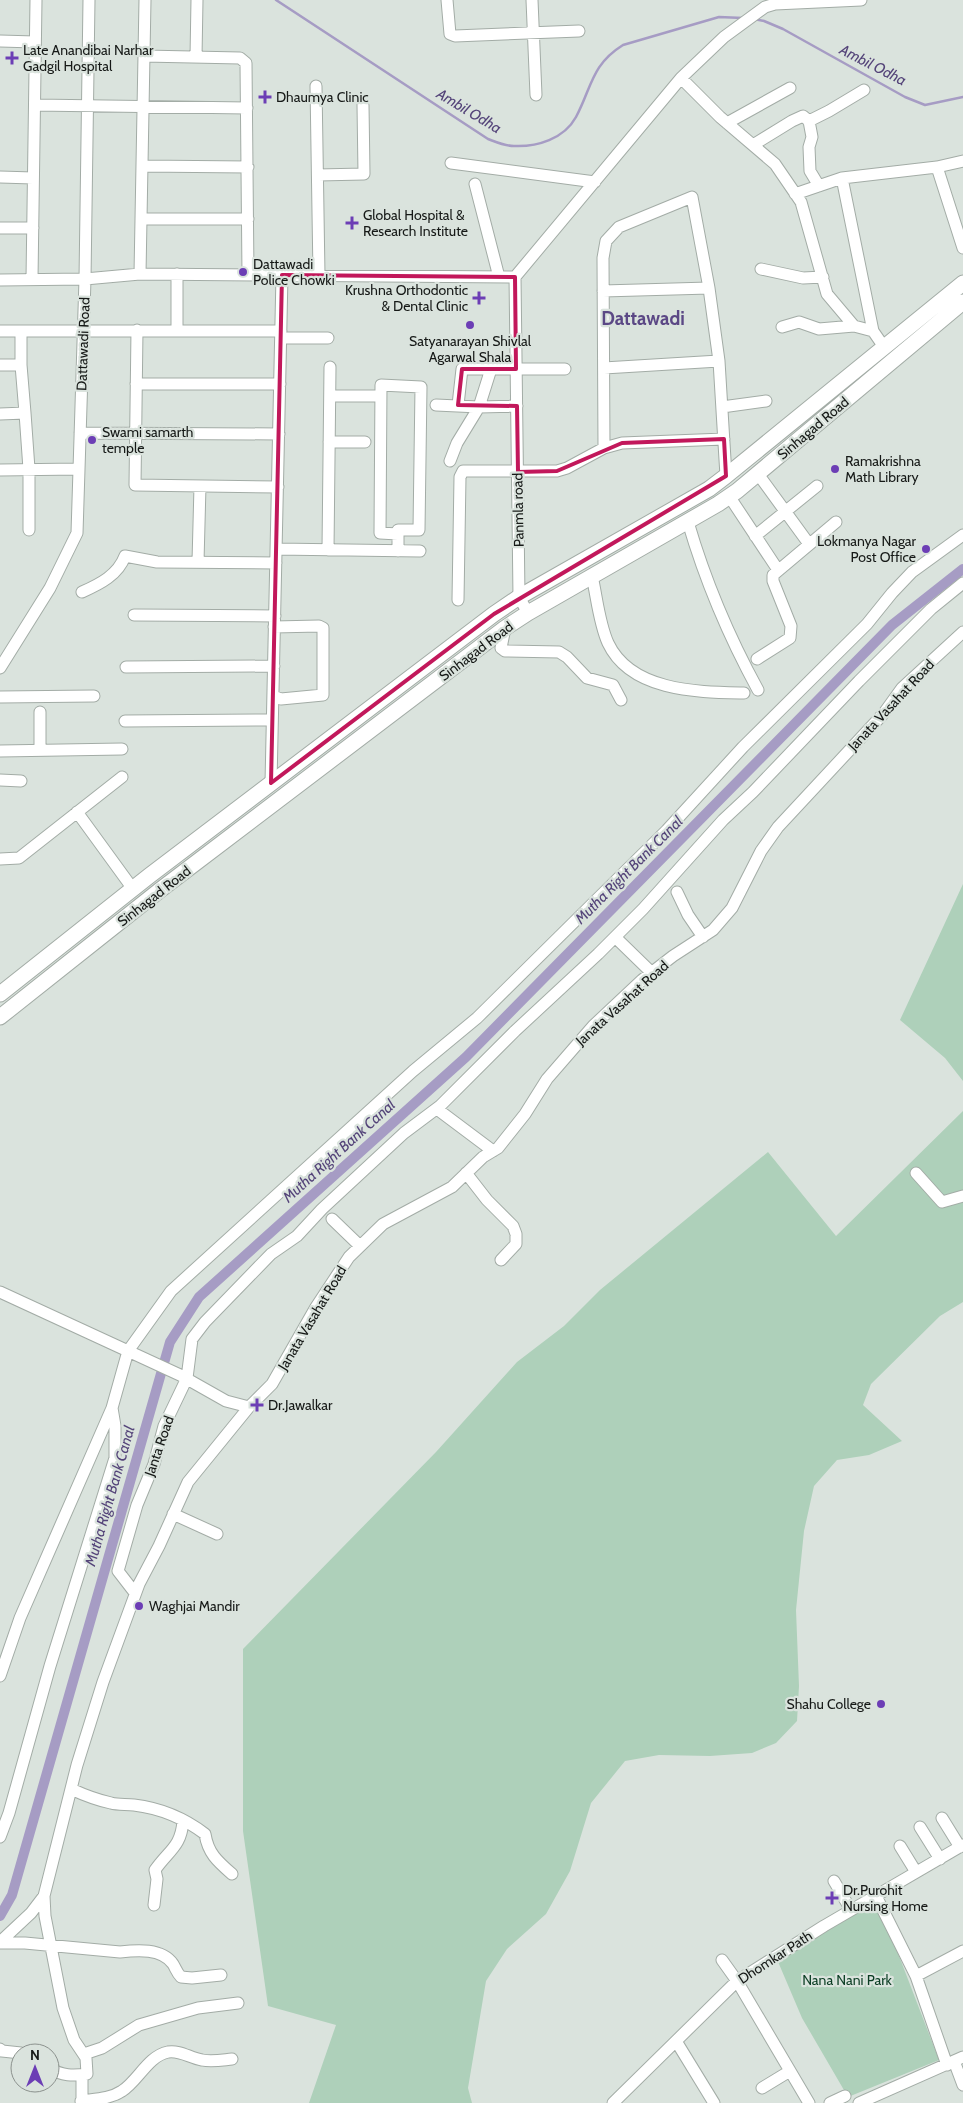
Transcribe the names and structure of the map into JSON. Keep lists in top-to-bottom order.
{
  "streets": {
    "main road": ["Sinhagad Road"],
    "street": [
      "Dattawadi Road",
      "Panmla road",
      "Janata Vasahat Road",
      "Janta Road",
      "Dhomkar Path"
    ]
  },
  "crossings": [
    ["Sinhagad Road", "Panmla road"],
    ["Janata Vasahat Road", "Janta Road"]
  ],
  "districts": ["Dattawadi"],
  "water": ["Ambil Odha", "Mutha Right Bank Canal"],
  "parks": ["Nana Nani Park"],
  "places": {
    "health": [
      "Late Anandibai Narhar Gadgil Hospital",
      "Dhaumya Clinic",
      "Global Hospital & Research Institute",
      "Krushna Orthodontic & Dental Clinic",
      "Dr.Jawalkar",
      "Dr.Purohit Nursing Home"
    ],
    "other": [
      "Dattawadi Police Chowki",
      "Satyanarayan Shivlal Agarwal Shala",
      "Swami samarth temple",
      "Ramakrishna Math Library",
      "Lokmanya Nagar Post Office",
      "Waghjai Mandir",
      "Shahu College"
    ]
  },
  "north": "top"
}
